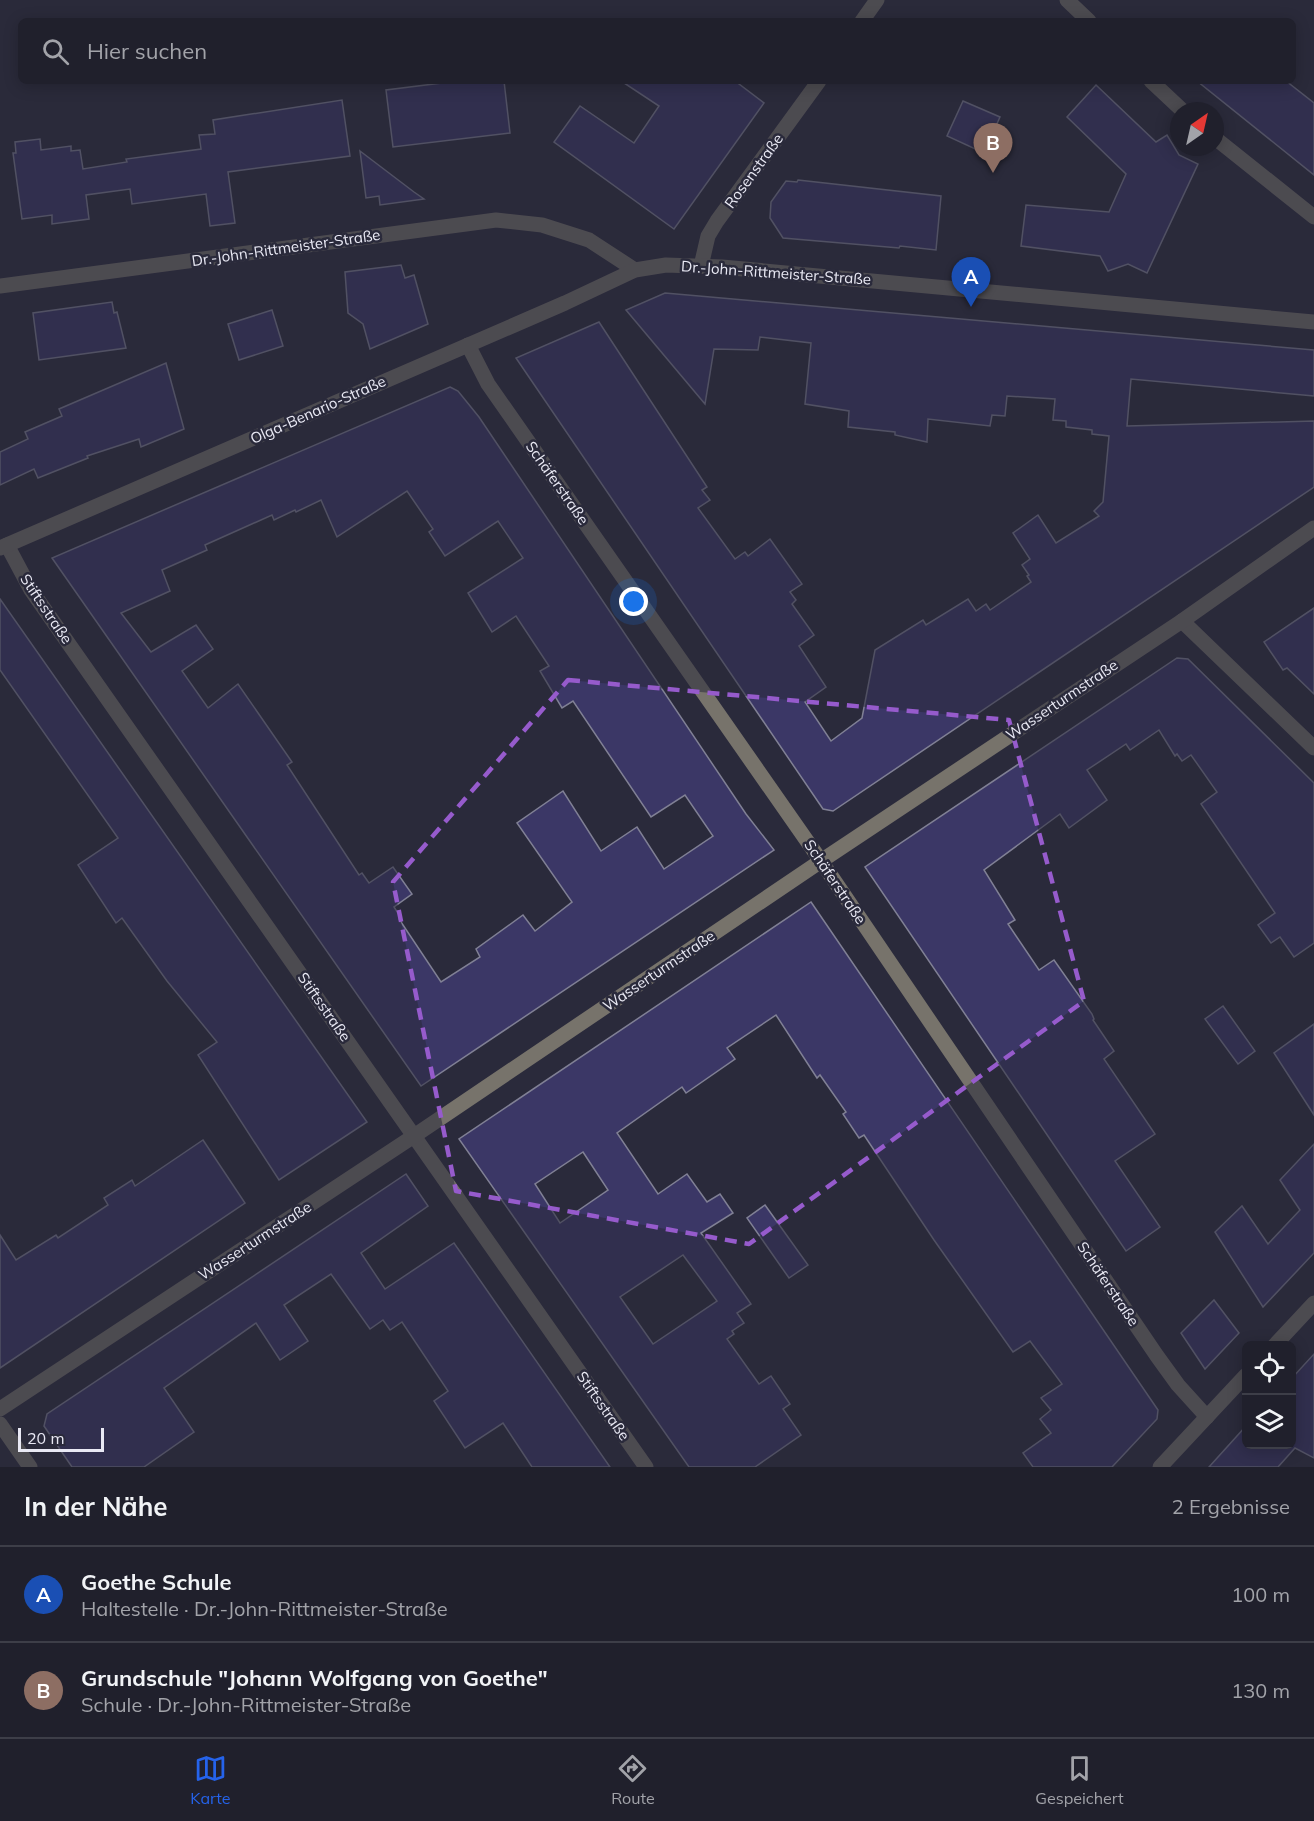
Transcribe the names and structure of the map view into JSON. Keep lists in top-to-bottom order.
{
  "streets": {
    "street": [
      "Rosenstraße",
      "Dr.-John-Rittmeister-Straße",
      "Olga-Benario-Straße",
      "Schäferstraße",
      "Stiftsstraße",
      "Wasserturmstraße"
    ]
  },
  "crossings": [
    ["Rosenstraße", "Dr.-John-Rittmeister-Straße"],
    ["Dr.-John-Rittmeister-Straße", "Olga-Benario-Straße"],
    ["Olga-Benario-Straße", "Schäferstraße"],
    ["Olga-Benario-Straße", "Stiftsstraße"],
    ["Schäferstraße", "Wasserturmstraße"],
    ["Stiftsstraße", "Wasserturmstraße"]
  ],
  "scale_bar": "20 m",
  "north": "top right",
  "page": {
    "search": "Hier suchen",
    "pins": ["B", "A"],
    "scale": "20 m",
    "heading": ["In der Nähe", "2 Ergebnisse"],
    "list": [
      {
        "mark": "A",
        "name": "Goethe Schule",
        "note": "Haltestelle · Dr.-John-Rittmeister-Straße",
        "value": "100 m"
      },
      {
        "mark": "B",
        "name": "Grundschule \"Johann Wolfgang von Goethe\"",
        "note": "Schule · Dr.-John-Rittmeister-Straße",
        "value": "130 m"
      }
    ],
    "nav": ["Karte", "Route", "Gespeichert"]
  }
}
